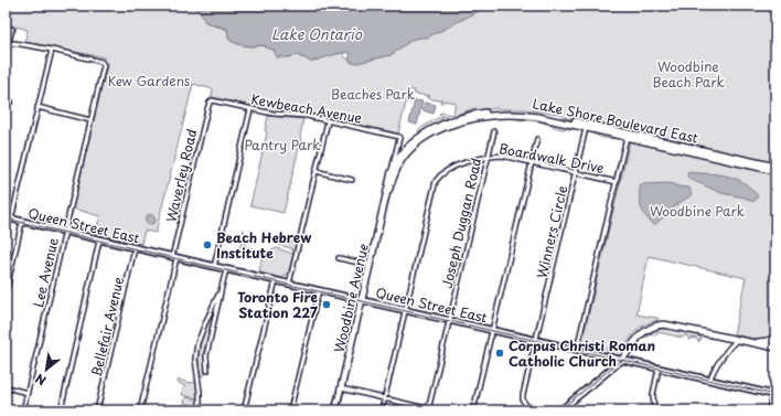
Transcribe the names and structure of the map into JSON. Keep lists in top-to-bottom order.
{
  "streets": {
    "main road": ["Lake Shore Boulevard East", "Queen Street East", "Woodbine Avenue"],
    "street": [
      "Kewbeach Avenue",
      "Boardwalk Drive",
      "Waverley Road",
      "Joseph Duggan Road",
      "Winners Circle",
      "Lee Avenue",
      "Bellefair Avenue"
    ]
  },
  "crossings": [
    ["Kewbeach Avenue", "Waverley Road"],
    ["Kewbeach Avenue", "Woodbine Avenue"],
    ["Lake Shore Boulevard East", "Winners Circle"],
    ["Lake Shore Boulevard East", "Woodbine Avenue"],
    ["Boardwalk Drive", "Joseph Duggan Road"],
    ["Boardwalk Drive", "Queen Street East"],
    ["Boardwalk Drive", "Winners Circle"],
    ["Waverley Road", "Queen Street East"],
    ["Joseph Duggan Road", "Queen Street East"],
    ["Queen Street East", "Winners Circle"],
    ["Queen Street East", "Lee Avenue"],
    ["Queen Street East", "Woodbine Avenue"],
    ["Queen Street East", "Bellefair Avenue"]
  ],
  "water": ["Lake Ontario"],
  "parks": [
    "Woodbine Beach Park",
    "Kew Gardens",
    "Beaches Park",
    "Pantry Park",
    "Woodbine Park"
  ],
  "places": ["Beach Hebrew Institute", "Toronto Fire Station 227", "Corpus Christi Roman Catholic Church"],
  "north": "bottom left"
}
